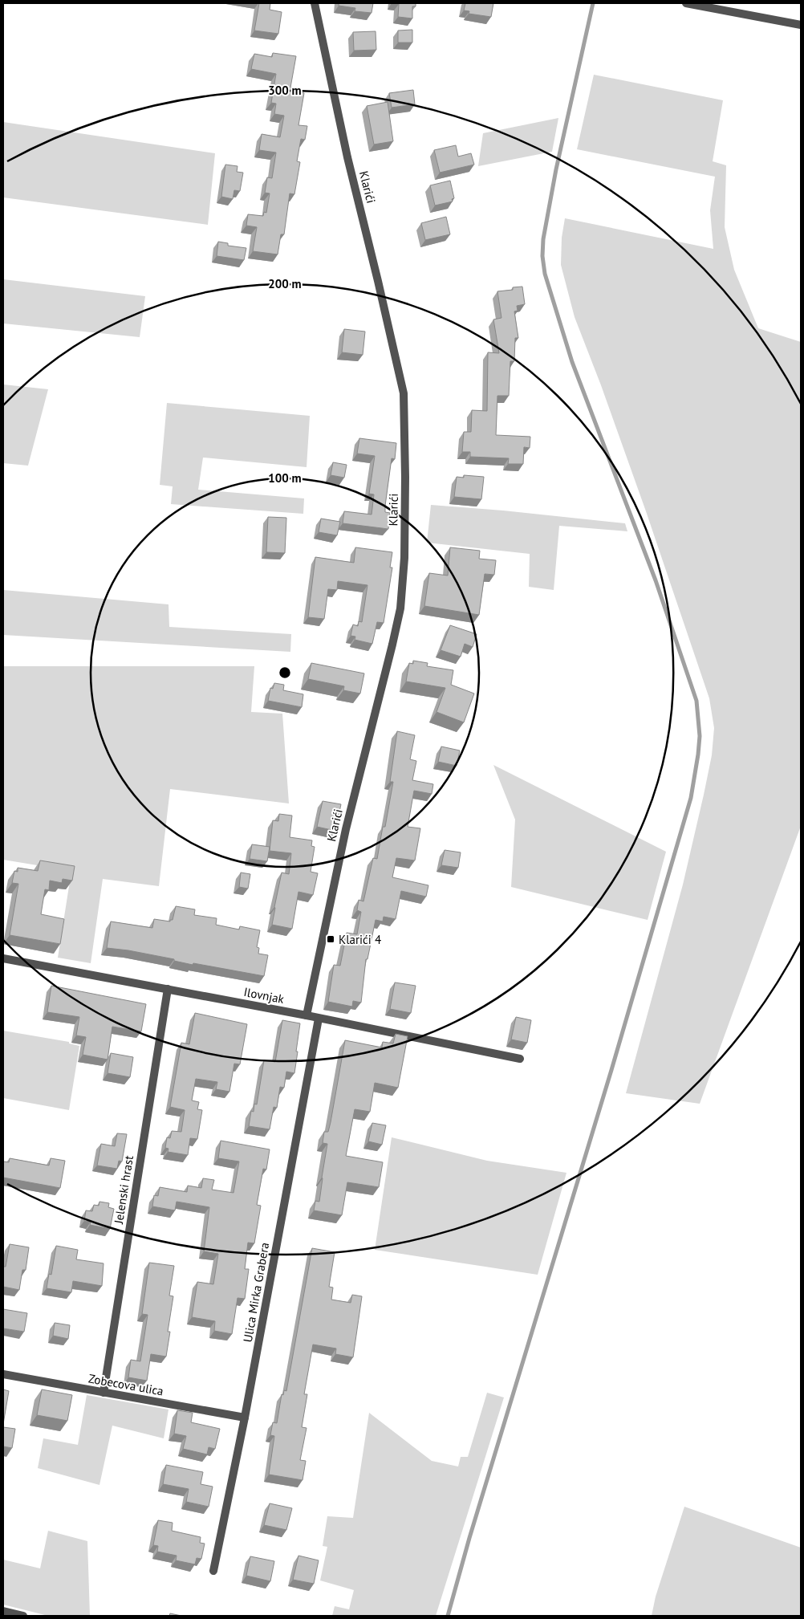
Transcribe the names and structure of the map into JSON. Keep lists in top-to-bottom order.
{
  "streets": {
    "street": [
      "Klarići",
      "Ilovnjak",
      "Jelenski hrast",
      "Ulica Mirka Grabera",
      "Zobecova ulica"
    ]
  },
  "crossings": [
    ["Klarići", "Ilovnjak"],
    ["Ilovnjak", "Jelenski hrast"],
    ["Ilovnjak", "Ulica Mirka Grabera"],
    ["Jelenski hrast", "Zobecova ulica"],
    ["Ulica Mirka Grabera", "Zobecova ulica"]
  ],
  "places": {
    "transit": ["Klarići 4"]
  },
  "rings": ["300 m", "200 m", "100 m"]
}
